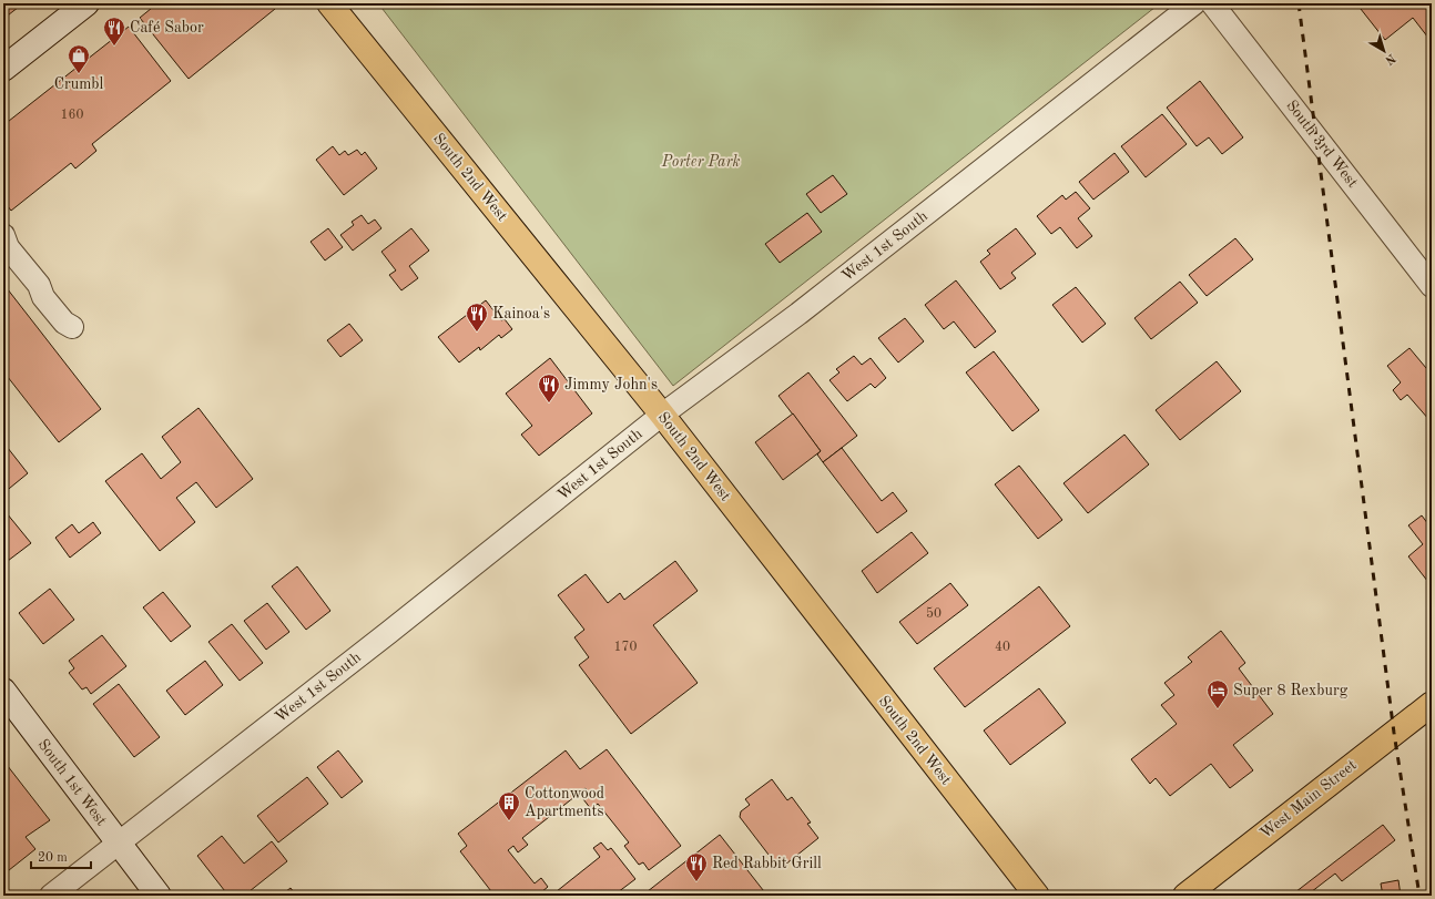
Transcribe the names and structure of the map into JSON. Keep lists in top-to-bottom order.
{
  "streets": {
    "main road": ["South 2nd West", "West Main Street"],
    "street": ["South 3rd West", "West 1st South", "South 1st West"]
  },
  "crossings": [
    ["South 2nd West", "West 1st South"],
    ["West 1st South", "South 1st West"]
  ],
  "parks": ["Porter Park"],
  "places": {
    "restaurant": [
      "Café Sabor",
      "Kainoa's",
      "Jimmy John's",
      "Red Rabbit Grill"
    ],
    "shop": ["Crumbl"],
    "hotel": ["Super 8 Rexburg"],
    "building": ["Cottonwood Apartments"]
  },
  "house_numbers": [
    "160",
    "50",
    "170",
    "40"
  ],
  "scale_bar": "20 m",
  "north": "bottom right"
}
